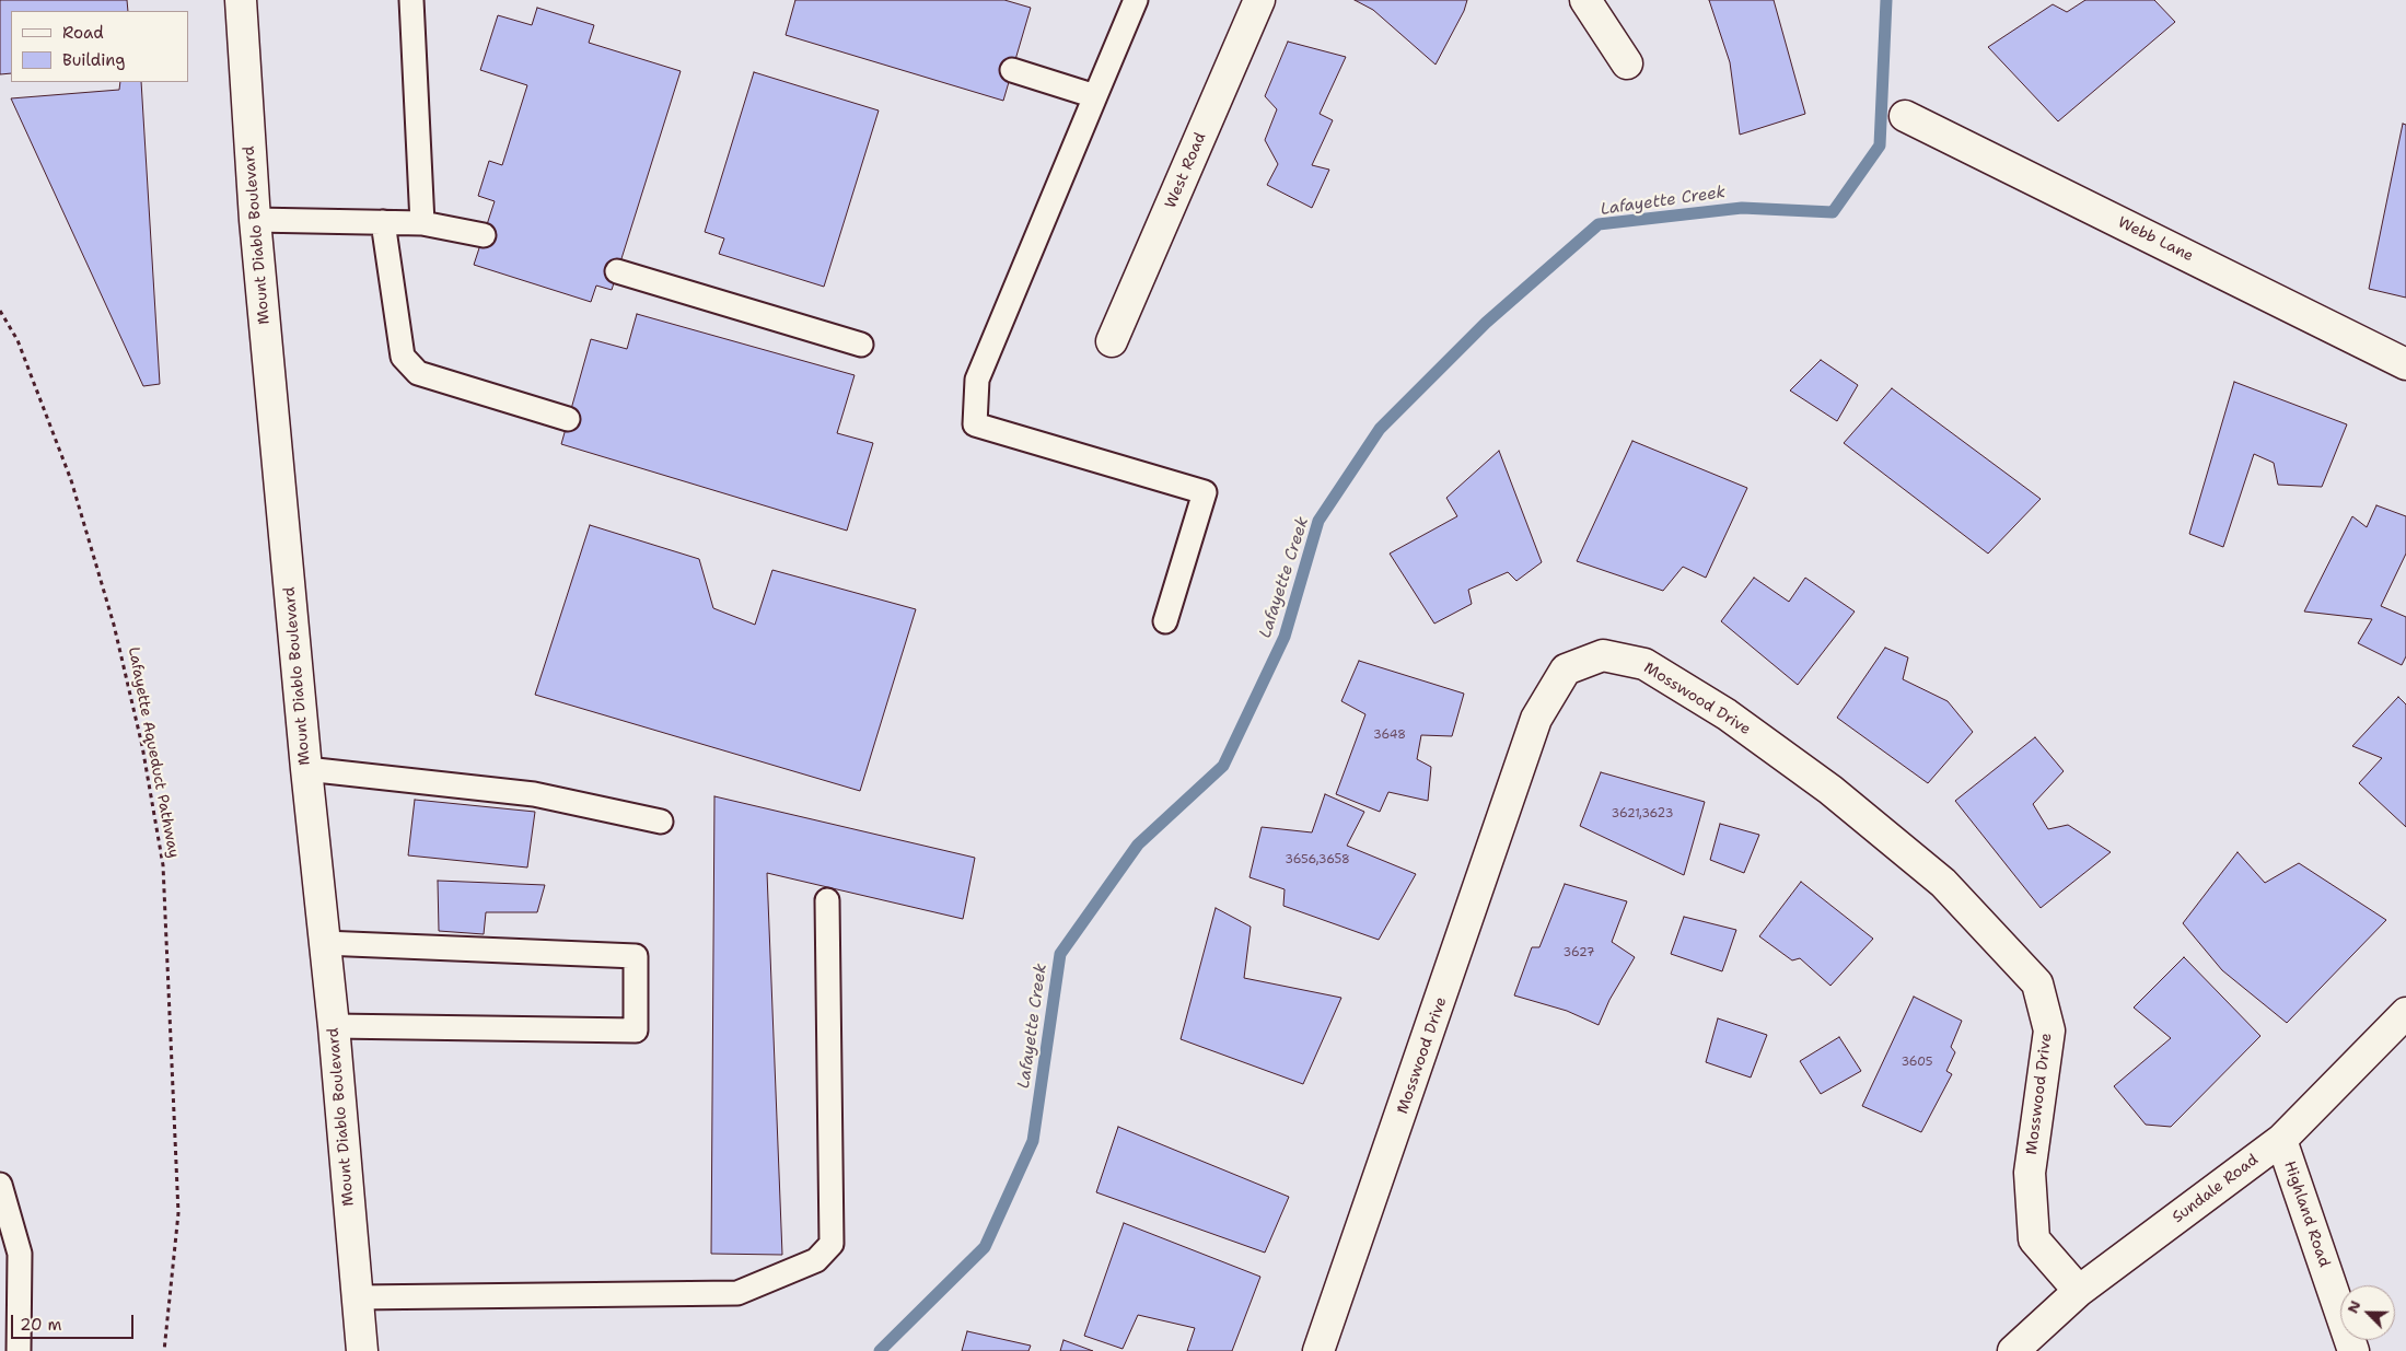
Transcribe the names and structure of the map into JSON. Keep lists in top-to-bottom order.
{
  "streets": {
    "street": [
      "West Road",
      "Mount Diablo Boulevard",
      "Webb Lane",
      "Mosswood Drive",
      "Sundale Road",
      "Highland Road"
    ],
    "path": ["Lafayette Aqueduct Pathway"]
  },
  "crossings": [
    ["Mosswood Drive", "Sundale Road"],
    ["Sundale Road", "Highland Road"]
  ],
  "water": ["Lafayette Creek"],
  "house_numbers": [
    "3648",
    "3621,3623",
    "3656,3658",
    "3627",
    "3605"
  ],
  "legend": ["Road", "Building"],
  "scale_bar": "20 m",
  "north": "top left"
}
